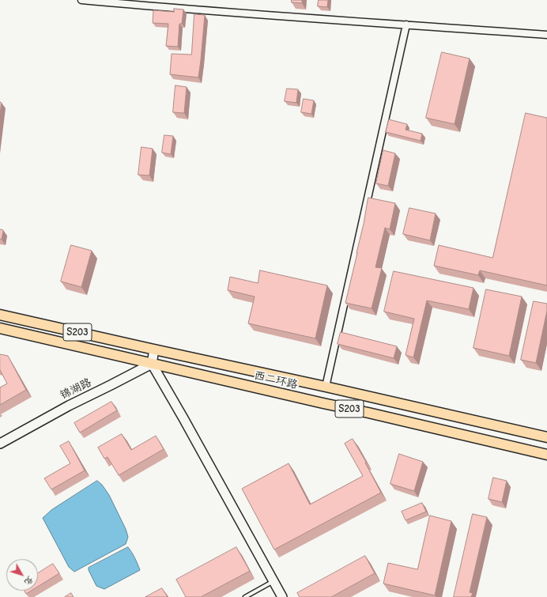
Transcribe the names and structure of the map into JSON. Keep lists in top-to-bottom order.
{
  "streets": {
    "main road": ["S203", "西二环路"],
    "street": ["锦湖路"]
  },
  "crossings": [
    ["西二环路", "锦湖路"]
  ],
  "north": "bottom right"
}
